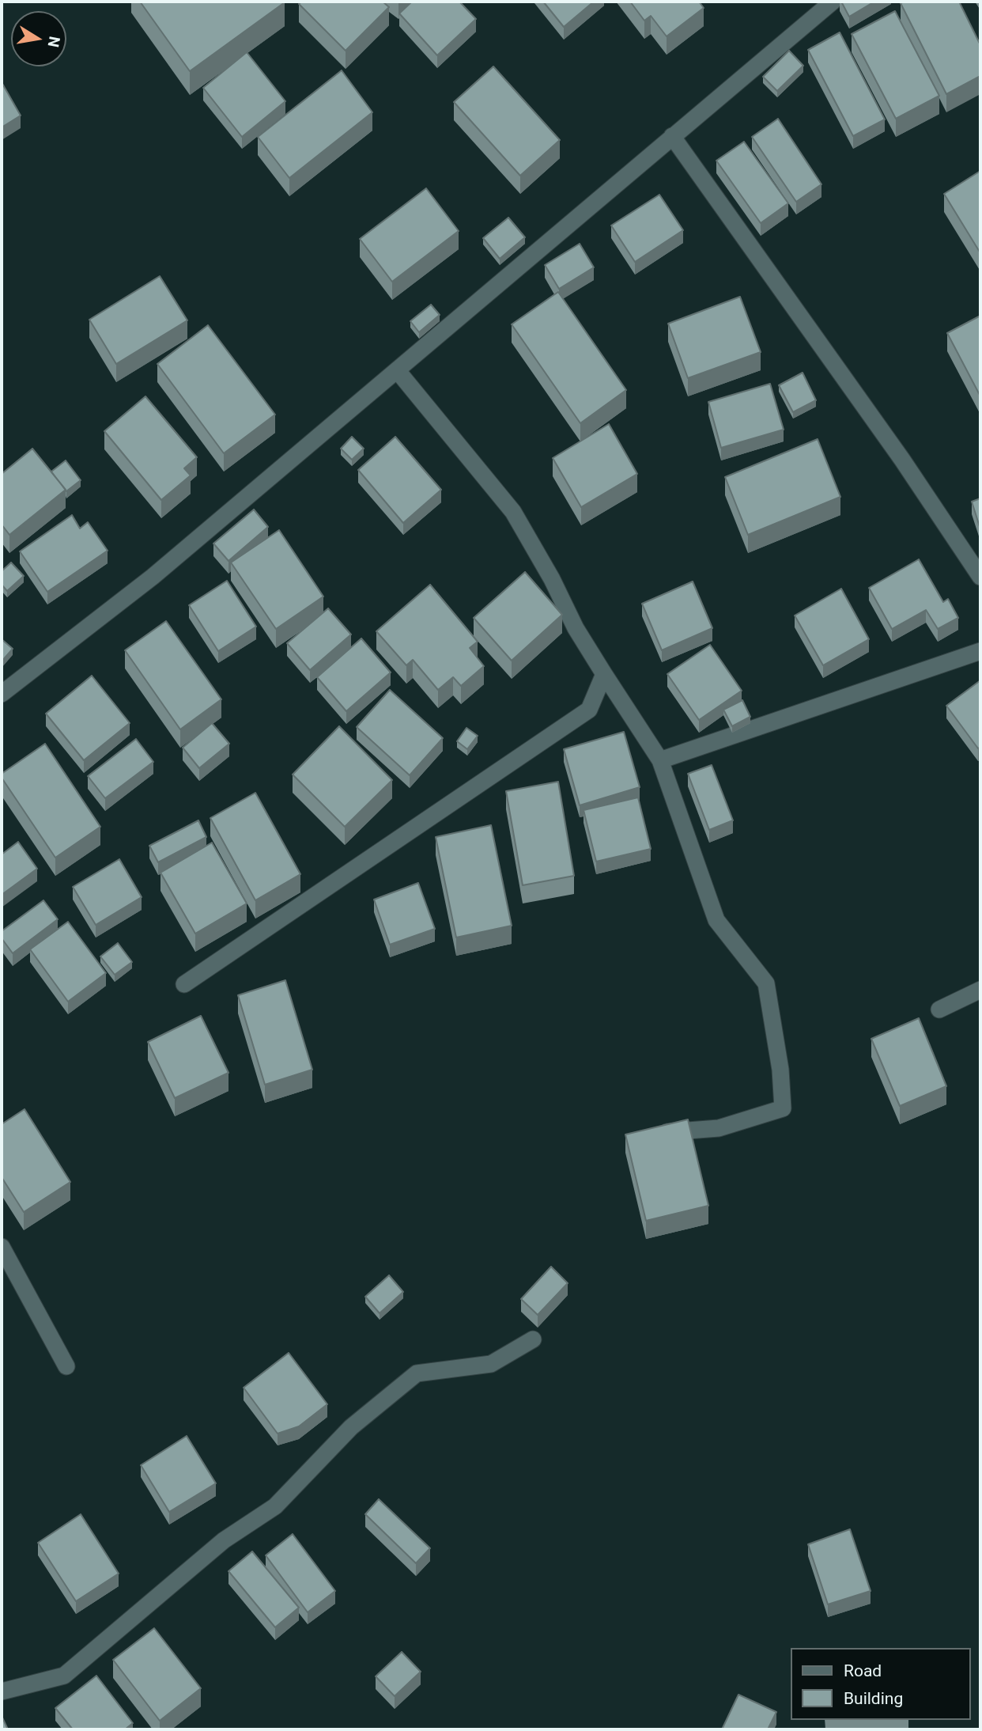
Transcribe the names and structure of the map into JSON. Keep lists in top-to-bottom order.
{
  "legend": ["Road", "Building"],
  "north": "right"
}
